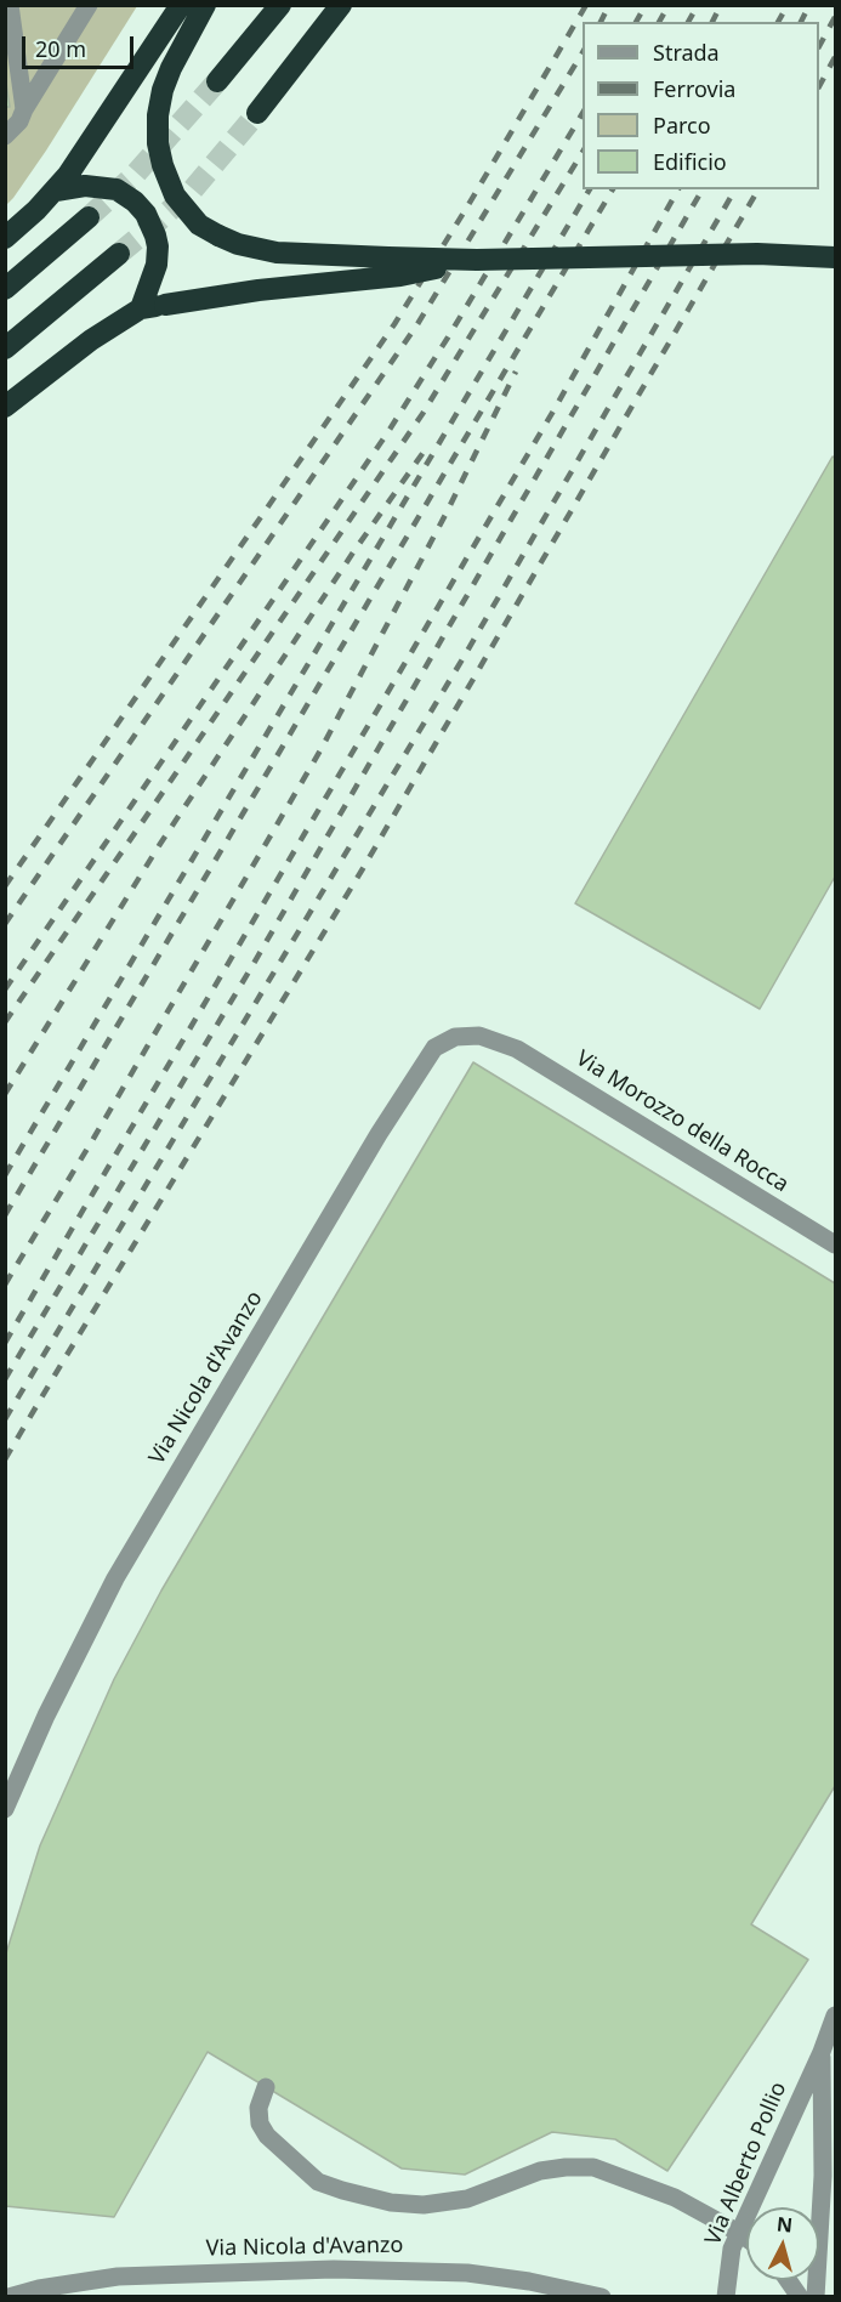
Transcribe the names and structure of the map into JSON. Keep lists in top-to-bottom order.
{
  "streets": {
    "street": ["Via Morozzo della Rocca", "Via Nicola d'Avanzo", "Via Alberto Pollio"]
  },
  "crossings": [
    ["Via Morozzo della Rocca", "Via Nicola d'Avanzo"]
  ],
  "legend": [
    "Strada",
    "Ferrovia",
    "Parco",
    "Edificio"
  ],
  "scale_bar": "20 m",
  "north": "top"
}
